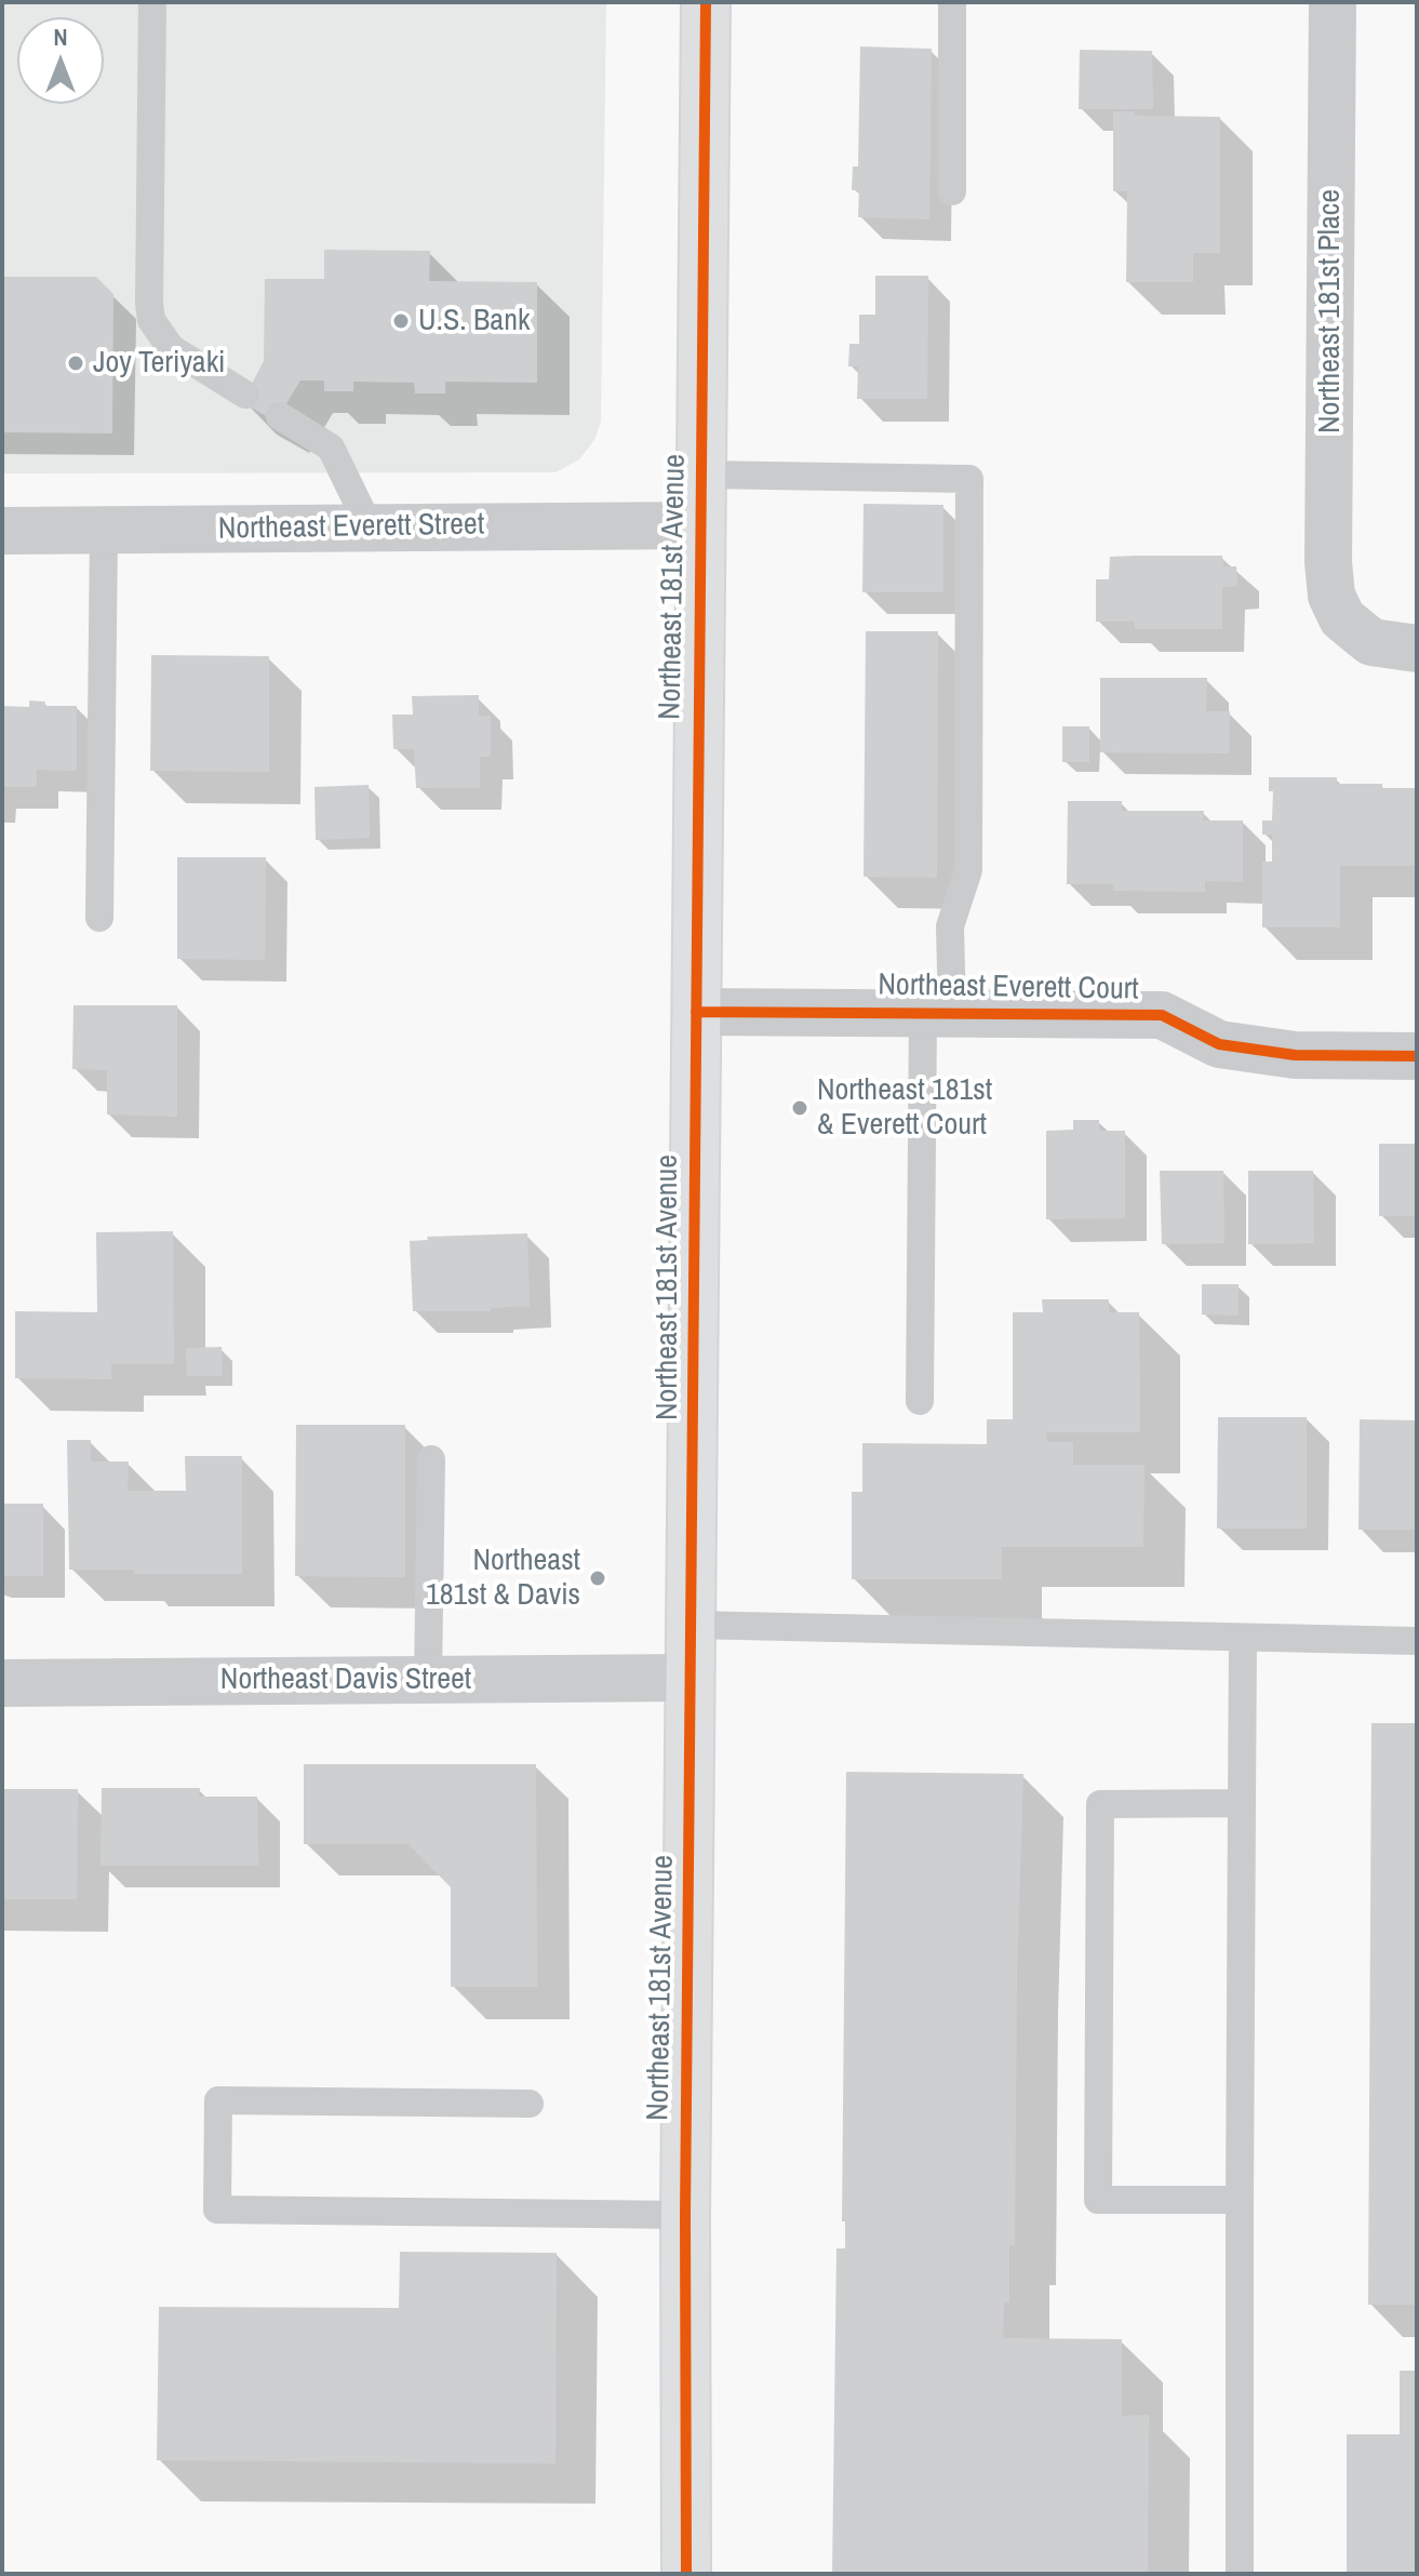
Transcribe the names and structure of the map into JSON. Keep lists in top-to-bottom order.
{
  "streets": {
    "main road": ["Northeast 181st Avenue"],
    "street": [
      "Northeast 181st Place",
      "Northeast Everett Street",
      "Northeast Everett Court",
      "Northeast Davis Street"
    ]
  },
  "crossings": [
    ["Northeast Everett Street", "Northeast 181st Avenue"],
    ["Northeast 181st Avenue", "Northeast Everett Court"],
    ["Northeast 181st Avenue", "Northeast Davis Street"]
  ],
  "places": [
    "U.S. Bank",
    "Joy Teriyaki",
    "Northeast 181st & Everett Court",
    "Northeast 181st & Davis"
  ],
  "north": "top"
}
